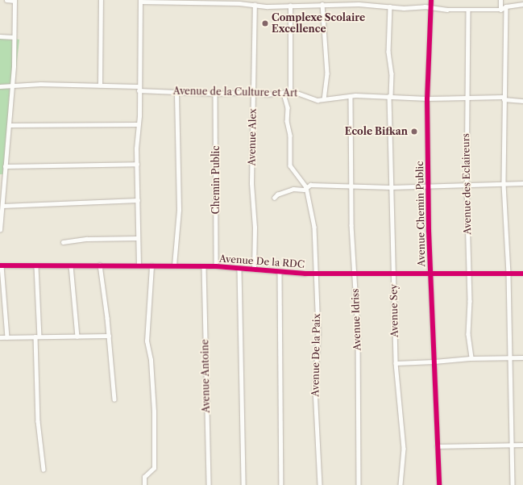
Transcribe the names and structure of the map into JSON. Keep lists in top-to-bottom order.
{
  "streets": {
    "street": [
      "Avenue de la Culture et Art",
      "Avenue Alex",
      "Chemin Public",
      "Avenue des Eclaireurs",
      "Avenue Chemin Public",
      "Avenue De la RDC",
      "Avenue Sey",
      "Avenue Idriss",
      "Avenue De la Paix",
      "Avenue Antoine"
    ]
  },
  "crossings": [
    ["Avenue de la Culture et Art", "Avenue Alex"],
    ["Avenue de la Culture et Art", "Chemin Public"],
    ["Avenue de la Culture et Art", "Avenue des Eclaireurs"],
    ["Avenue de la Culture et Art", "Avenue Chemin Public"],
    ["Avenue de la Culture et Art", "Avenue Sey"],
    ["Avenue de la Culture et Art", "Avenue Idriss"],
    ["Avenue Alex", "Avenue De la RDC"],
    ["Chemin Public", "Avenue De la RDC"],
    ["Avenue des Eclaireurs", "Avenue De la RDC"],
    ["Avenue Chemin Public", "Avenue De la RDC"],
    ["Avenue De la RDC", "Avenue Sey"],
    ["Avenue De la RDC", "Avenue Idriss"],
    ["Avenue De la RDC", "Avenue De la Paix"],
    ["Avenue De la RDC", "Avenue Antoine"]
  ],
  "places": ["Complexe Scolaire Excellence", "Ecole Bifkan"]
}
